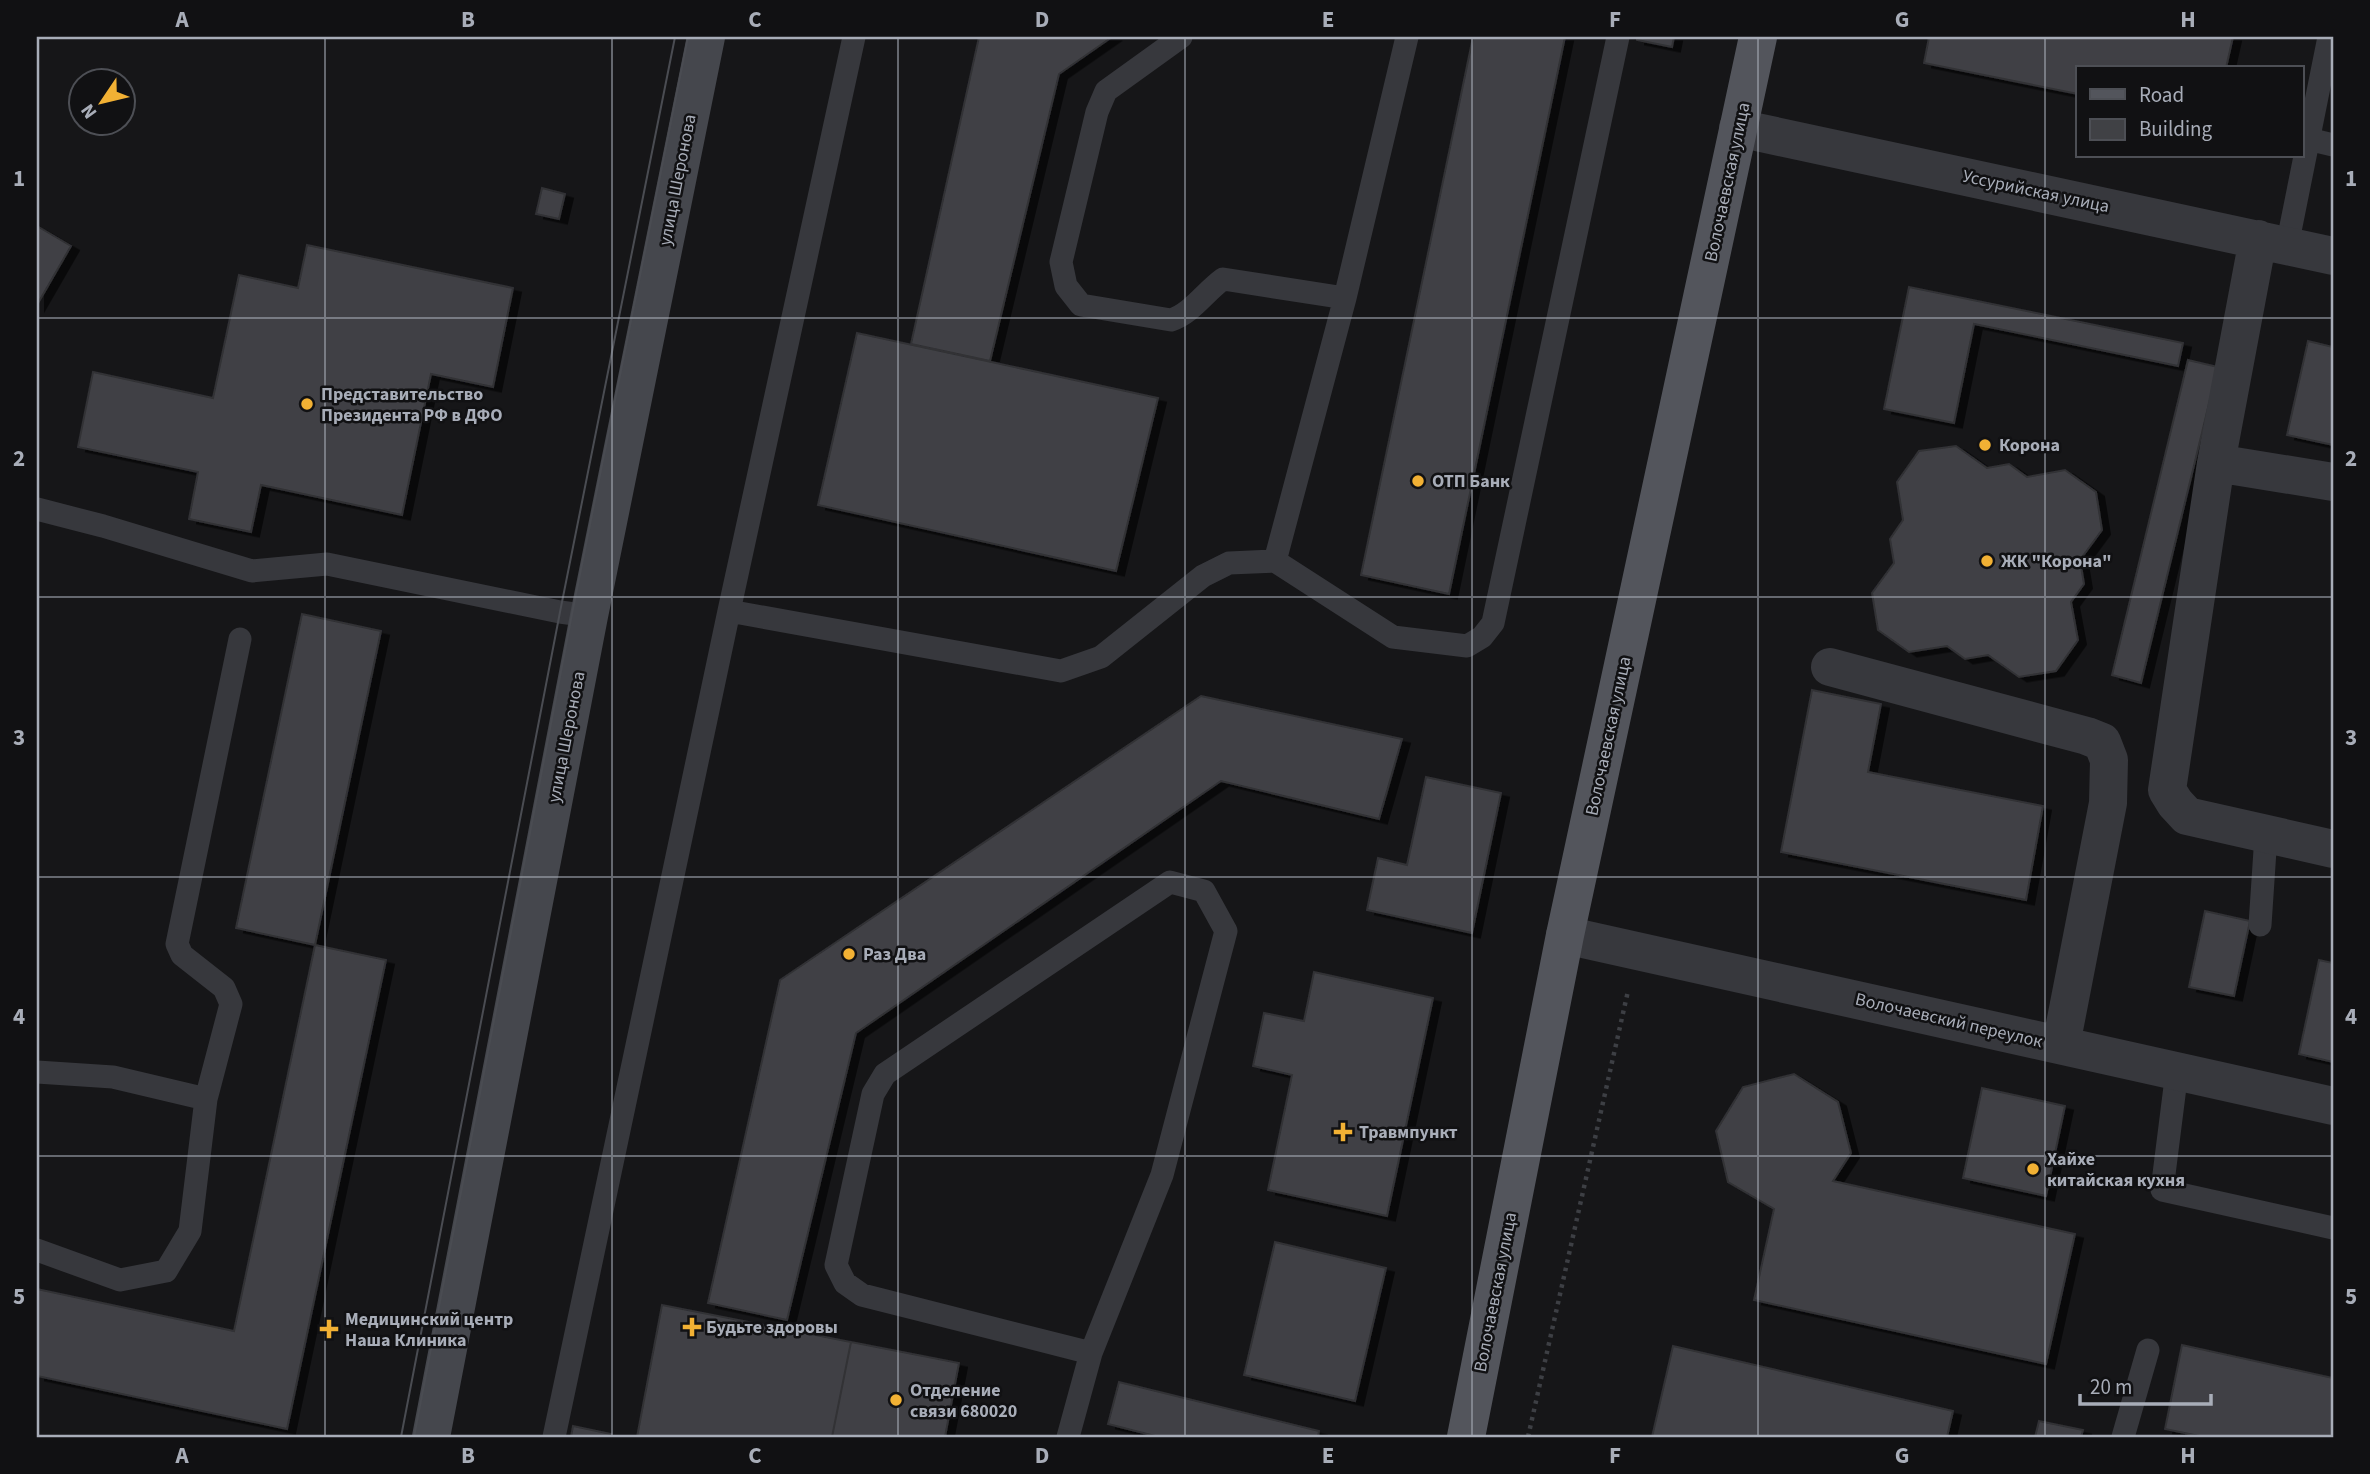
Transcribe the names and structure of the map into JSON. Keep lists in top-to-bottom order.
{
  "streets": {
    "main road": ["улица Шеронова", "Волочаевская улица"],
    "street": ["Уссурийская улица", "Волочаевский переулок"]
  },
  "crossings": [
    ["Волочаевская улица", "Уссурийская улица"],
    ["Волочаевская улица", "Волочаевский переулок"]
  ],
  "places": {
    "other": [
      "Представительство Президента РФ в ДФО",
      "Корона",
      "ОТП Банк",
      "ЖК \"Корона\"",
      "Раз Два",
      "Хайхе китайская кухня",
      "Отделение связи 680020"
    ],
    "health": ["Травмпункт", "Будьте здоровы", "Медицинский центр Наша Клиника"]
  },
  "legend": ["Road", "Building"],
  "scale_bar": "20 m",
  "north": "bottom left",
  "grid": {
    "columns": [
      "A",
      "B",
      "C",
      "D",
      "E",
      "F",
      "G",
      "H"
    ],
    "rows": [
      "1",
      "2",
      "3",
      "4",
      "5"
    ]
  }
}
